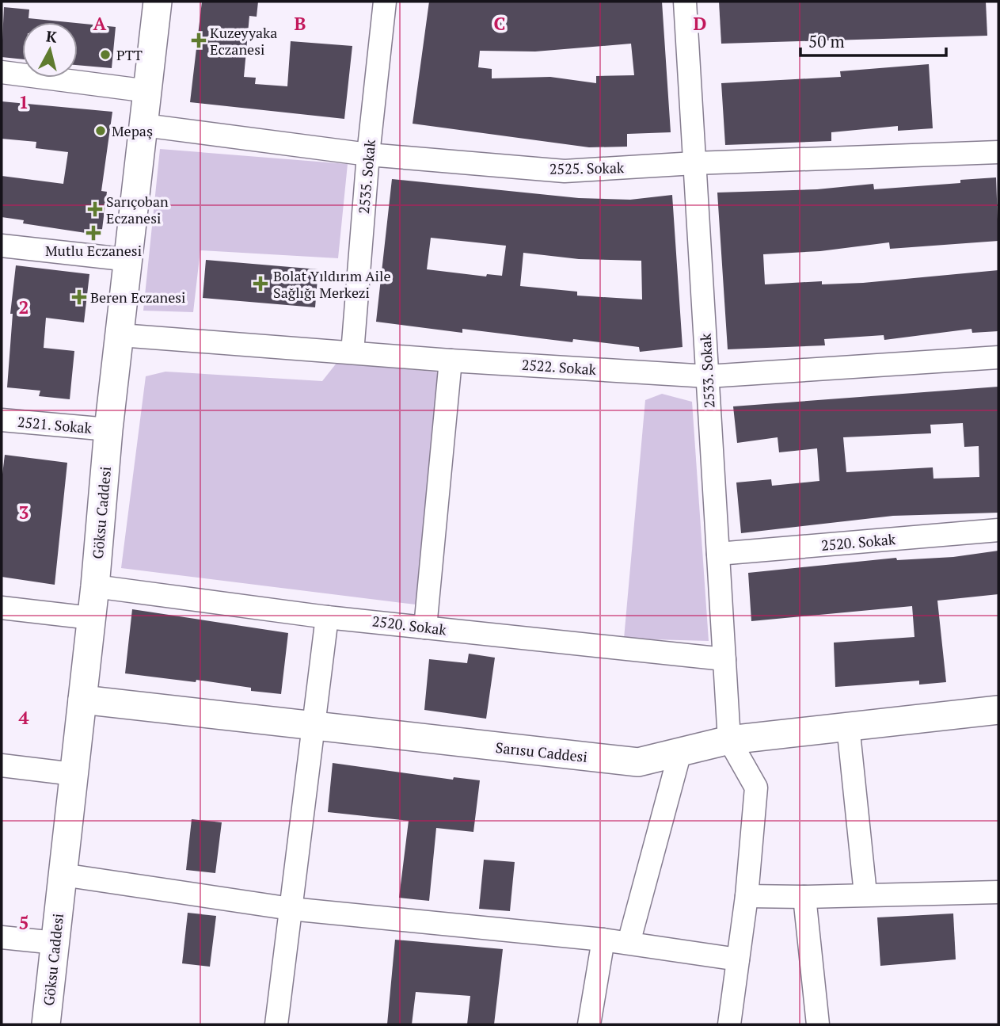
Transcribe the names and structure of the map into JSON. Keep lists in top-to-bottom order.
{
  "streets": {
    "street": [
      "2525. Sokak",
      "2535. Sokak",
      "2522. Sokak",
      "2533. Sokak",
      "2521. Sokak",
      "Göksu Caddesi",
      "2520. Sokak",
      "Sarısu Caddesi"
    ]
  },
  "crossings": [
    ["2525. Sokak", "2535. Sokak"],
    ["2525. Sokak", "2533. Sokak"],
    ["2525. Sokak", "Göksu Caddesi"],
    ["2535. Sokak", "2522. Sokak"],
    ["2522. Sokak", "2533. Sokak"],
    ["2522. Sokak", "Göksu Caddesi"],
    ["2533. Sokak", "2520. Sokak"],
    ["2533. Sokak", "Sarısu Caddesi"],
    ["2521. Sokak", "Göksu Caddesi"],
    ["Göksu Caddesi", "2520. Sokak"],
    ["Göksu Caddesi", "Sarısu Caddesi"]
  ],
  "places": {
    "health": [
      "Kuzeyyaka Eczanesi",
      "Sarıçoban Eczanesi",
      "Mutlu Eczanesi",
      "Bolat Yıldırım Aile Sağlığı Merkezi",
      "Beren Eczanesi"
    ],
    "other": ["PTT", "Mepaş"]
  },
  "scale_bar": "50 m",
  "north": "top",
  "grid": {
    "columns": [
      "A",
      "B",
      "C",
      "D"
    ],
    "rows": [
      "1",
      "2",
      "3",
      "4",
      "5"
    ]
  }
}
